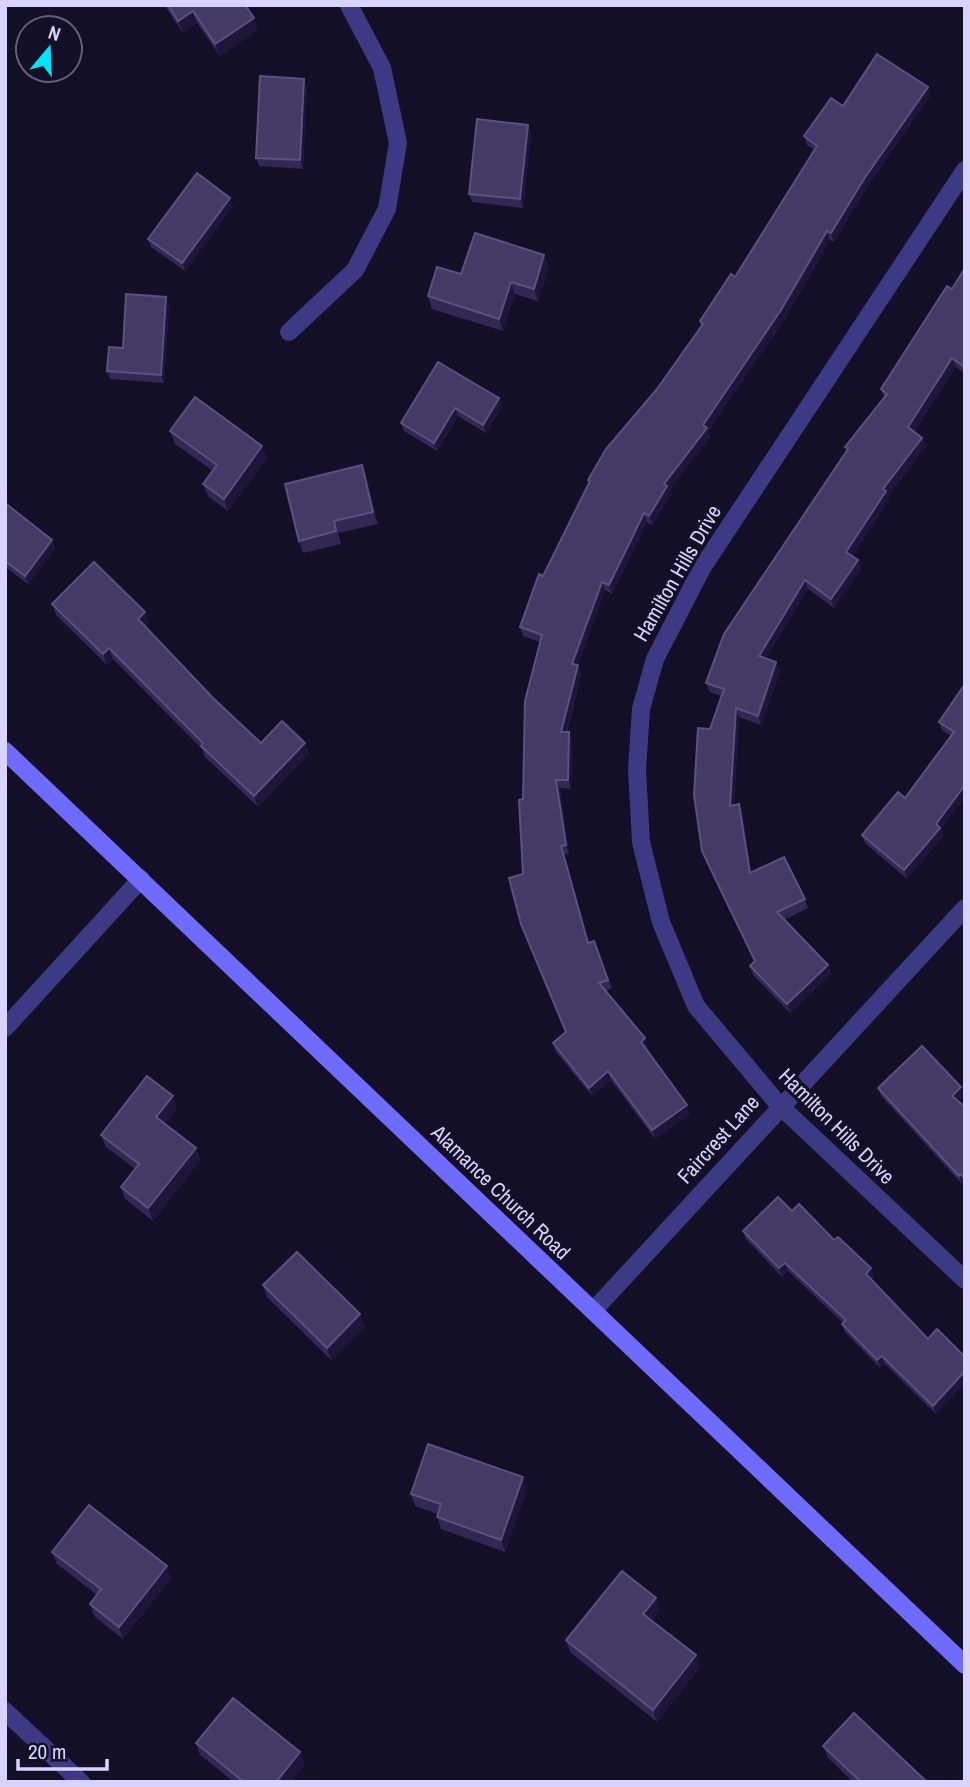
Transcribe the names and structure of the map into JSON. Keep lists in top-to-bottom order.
{
  "streets": {
    "main road": ["Alamance Church Road"],
    "street": ["Hamilton Hills Drive", "Faircrest Lane"]
  },
  "crossings": [
    ["Hamilton Hills Drive", "Faircrest Lane"],
    ["Faircrest Lane", "Alamance Church Road"]
  ],
  "scale_bar": "20 m",
  "north": "top"
}
